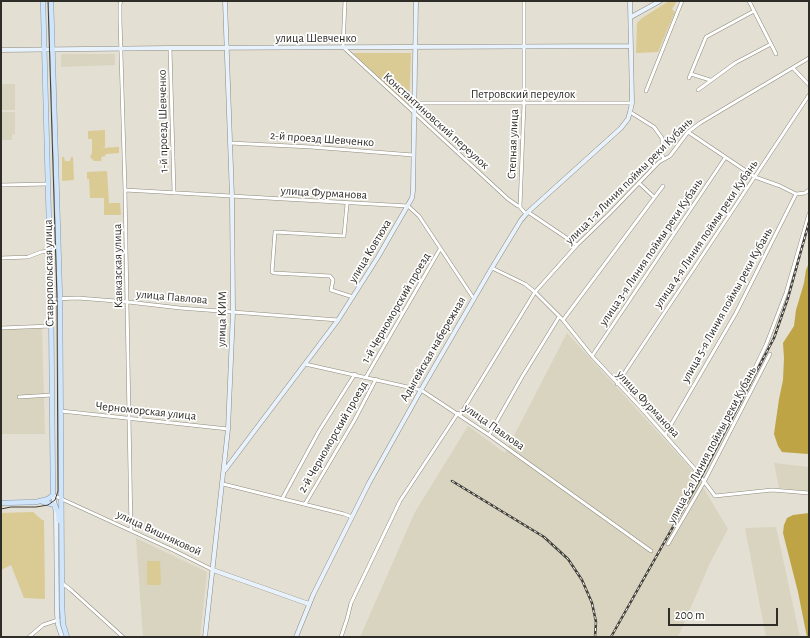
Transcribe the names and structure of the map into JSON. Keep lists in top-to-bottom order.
{
  "streets": {
    "main road": ["Ставропольская улица"],
    "street": [
      "улица Шевченко",
      "Петровский переулок",
      "1-й проезд Шевченко",
      "Константиновский переулок",
      "2-й проезд Шевченко",
      "Степная улица",
      "улица 1-я Линия поймы реки Кубань",
      "улица Фурманова",
      "улица 4-я Линия поймы реки Кубань",
      "улица Ковтюха",
      "улица 3-я Линия поймы реки Кубань",
      "Кавказская улица",
      "улица Павлова",
      "улица 5-я Линия поймы реки Кубань",
      "1-й Черноморский проезд",
      "улица КИМ",
      "Адыгейская набережная",
      "Черноморская улица",
      "2-й Черноморский проезд",
      "улица 6-я Линия поймы реки Кубань",
      "улица Вишняковой"
    ]
  },
  "crossings": [
    ["улица Шевченко", "1-й проезд Шевченко"],
    ["улица Шевченко", "Константиновский переулок"],
    ["улица Шевченко", "Степная улица"],
    ["улица Шевченко", "улица Ковтюха"],
    ["улица Шевченко", "Кавказская улица"],
    ["улица Шевченко", "Ставропольская улица"],
    ["улица Шевченко", "улица КИМ"],
    ["улица Шевченко", "Адыгейская набережная"],
    ["Петровский переулок", "Степная улица"],
    ["Петровский переулок", "улица Ковтюха"],
    ["Петровский переулок", "Адыгейская набережная"],
    ["1-й проезд Шевченко", "улица Фурманова"],
    ["Константиновский переулок", "улица Ковтюха"],
    ["2-й проезд Шевченко", "улица Ковтюха"],
    ["2-й проезд Шевченко", "улица КИМ"],
    ["Степная улица", "Адыгейская набережная"],
    ["улица 1-я Линия поймы реки Кубань", "улица Фурманова"],
    ["улица 1-я Линия поймы реки Кубань", "улица Павлова"],
    ["улица Фурманова", "улица 4-я Линия поймы реки Кубань"],
    ["улица Фурманова", "улица Ковтюха"],
    ["улица Фурманова", "улица 3-я Линия поймы реки Кубань"],
    ["улица Фурманова", "Кавказская улица"],
    ["улица Фурманова", "улица 5-я Линия поймы реки Кубань"],
    ["улица Фурманова", "улица КИМ"],
    ["улица Фурманова", "Адыгейская набережная"],
    ["улица Фурманова", "улица 6-я Линия поймы реки Кубань"],
    ["улица Ковтюха", "улица Павлова"],
    ["улица Ковтюха", "улица КИМ"],
    ["Кавказская улица", "улица Павлова"],
    ["Кавказская улица", "Черноморская улица"],
    ["Кавказская улица", "улица Вишняковой"],
    ["Ставропольская улица", "улица Павлова"],
    ["Ставропольская улица", "Черноморская улица"],
    ["Ставропольская улица", "улица Вишняковой"],
    ["улица Павлова", "1-й Черноморский проезд"],
    ["улица Павлова", "улица КИМ"],
    ["улица Павлова", "Адыгейская набережная"],
    ["улица Павлова", "2-й Черноморский проезд"],
    ["улица КИМ", "Черноморская улица"],
    ["улица КИМ", "улица Вишняковой"],
    ["Адыгейская набережная", "улица Вишняковой"]
  ],
  "scale_bar": "200 m"
}
